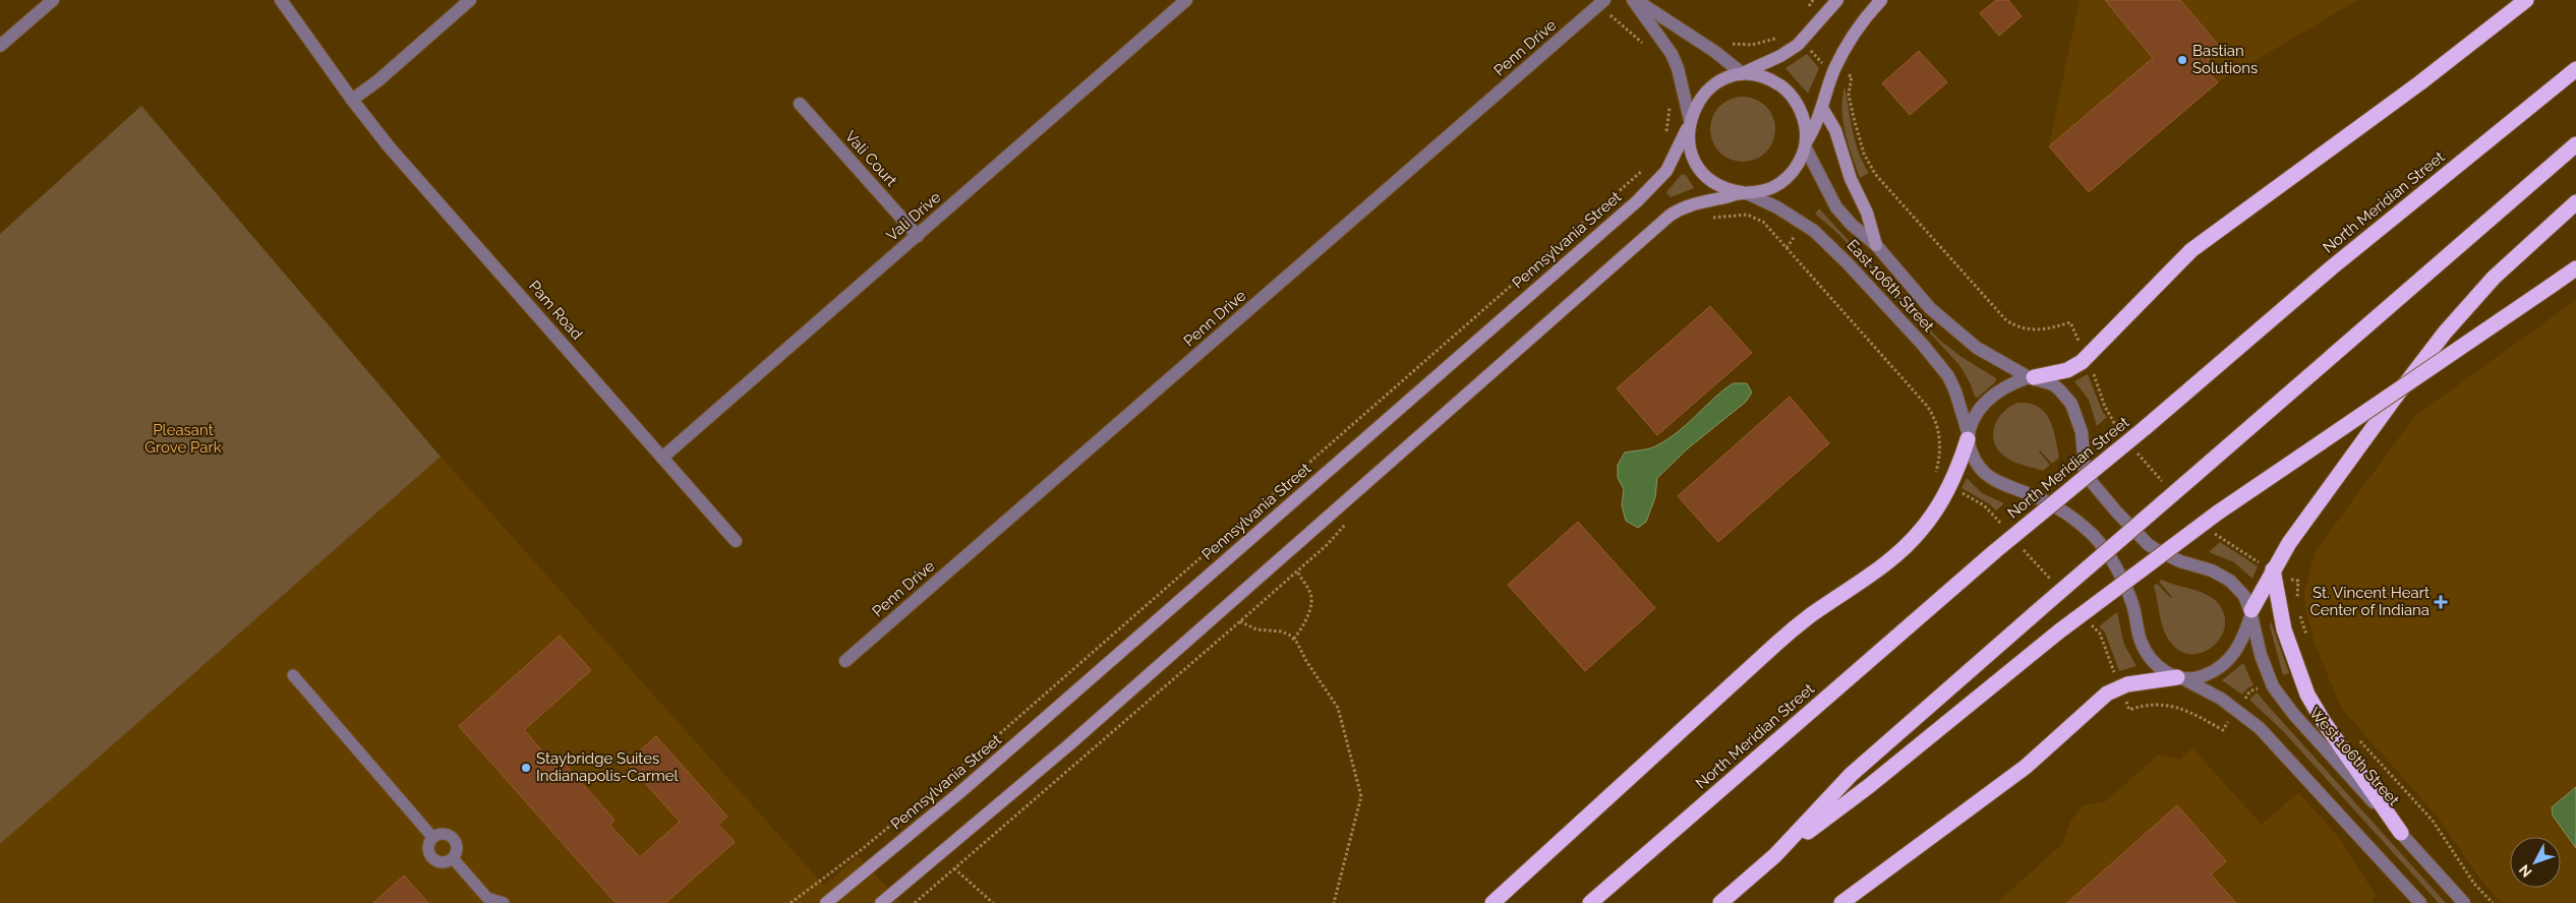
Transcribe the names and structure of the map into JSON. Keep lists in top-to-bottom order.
{
  "streets": {
    "highway": ["North Meridian Street"],
    "main road": ["Pennsylvania Street"],
    "street": [
      "Penn Drive",
      "Vali Court",
      "Vali Drive",
      "East 106th Street",
      "Pam Road",
      "West 106th Street"
    ]
  },
  "crossings": [
    ["Vali Court", "Vali Drive"],
    ["Vali Drive", "Pam Road"],
    ["Pennsylvania Street", "East 106th Street"],
    ["East 106th Street", "West 106th Street"]
  ],
  "parks": ["Pleasant Grove Park"],
  "places": {
    "other": ["Bastian Solutions", "Staybridge Suites Indianapolis-Carmel"],
    "health": ["St. Vincent Heart Center of Indiana"]
  },
  "north": "bottom left"
}
